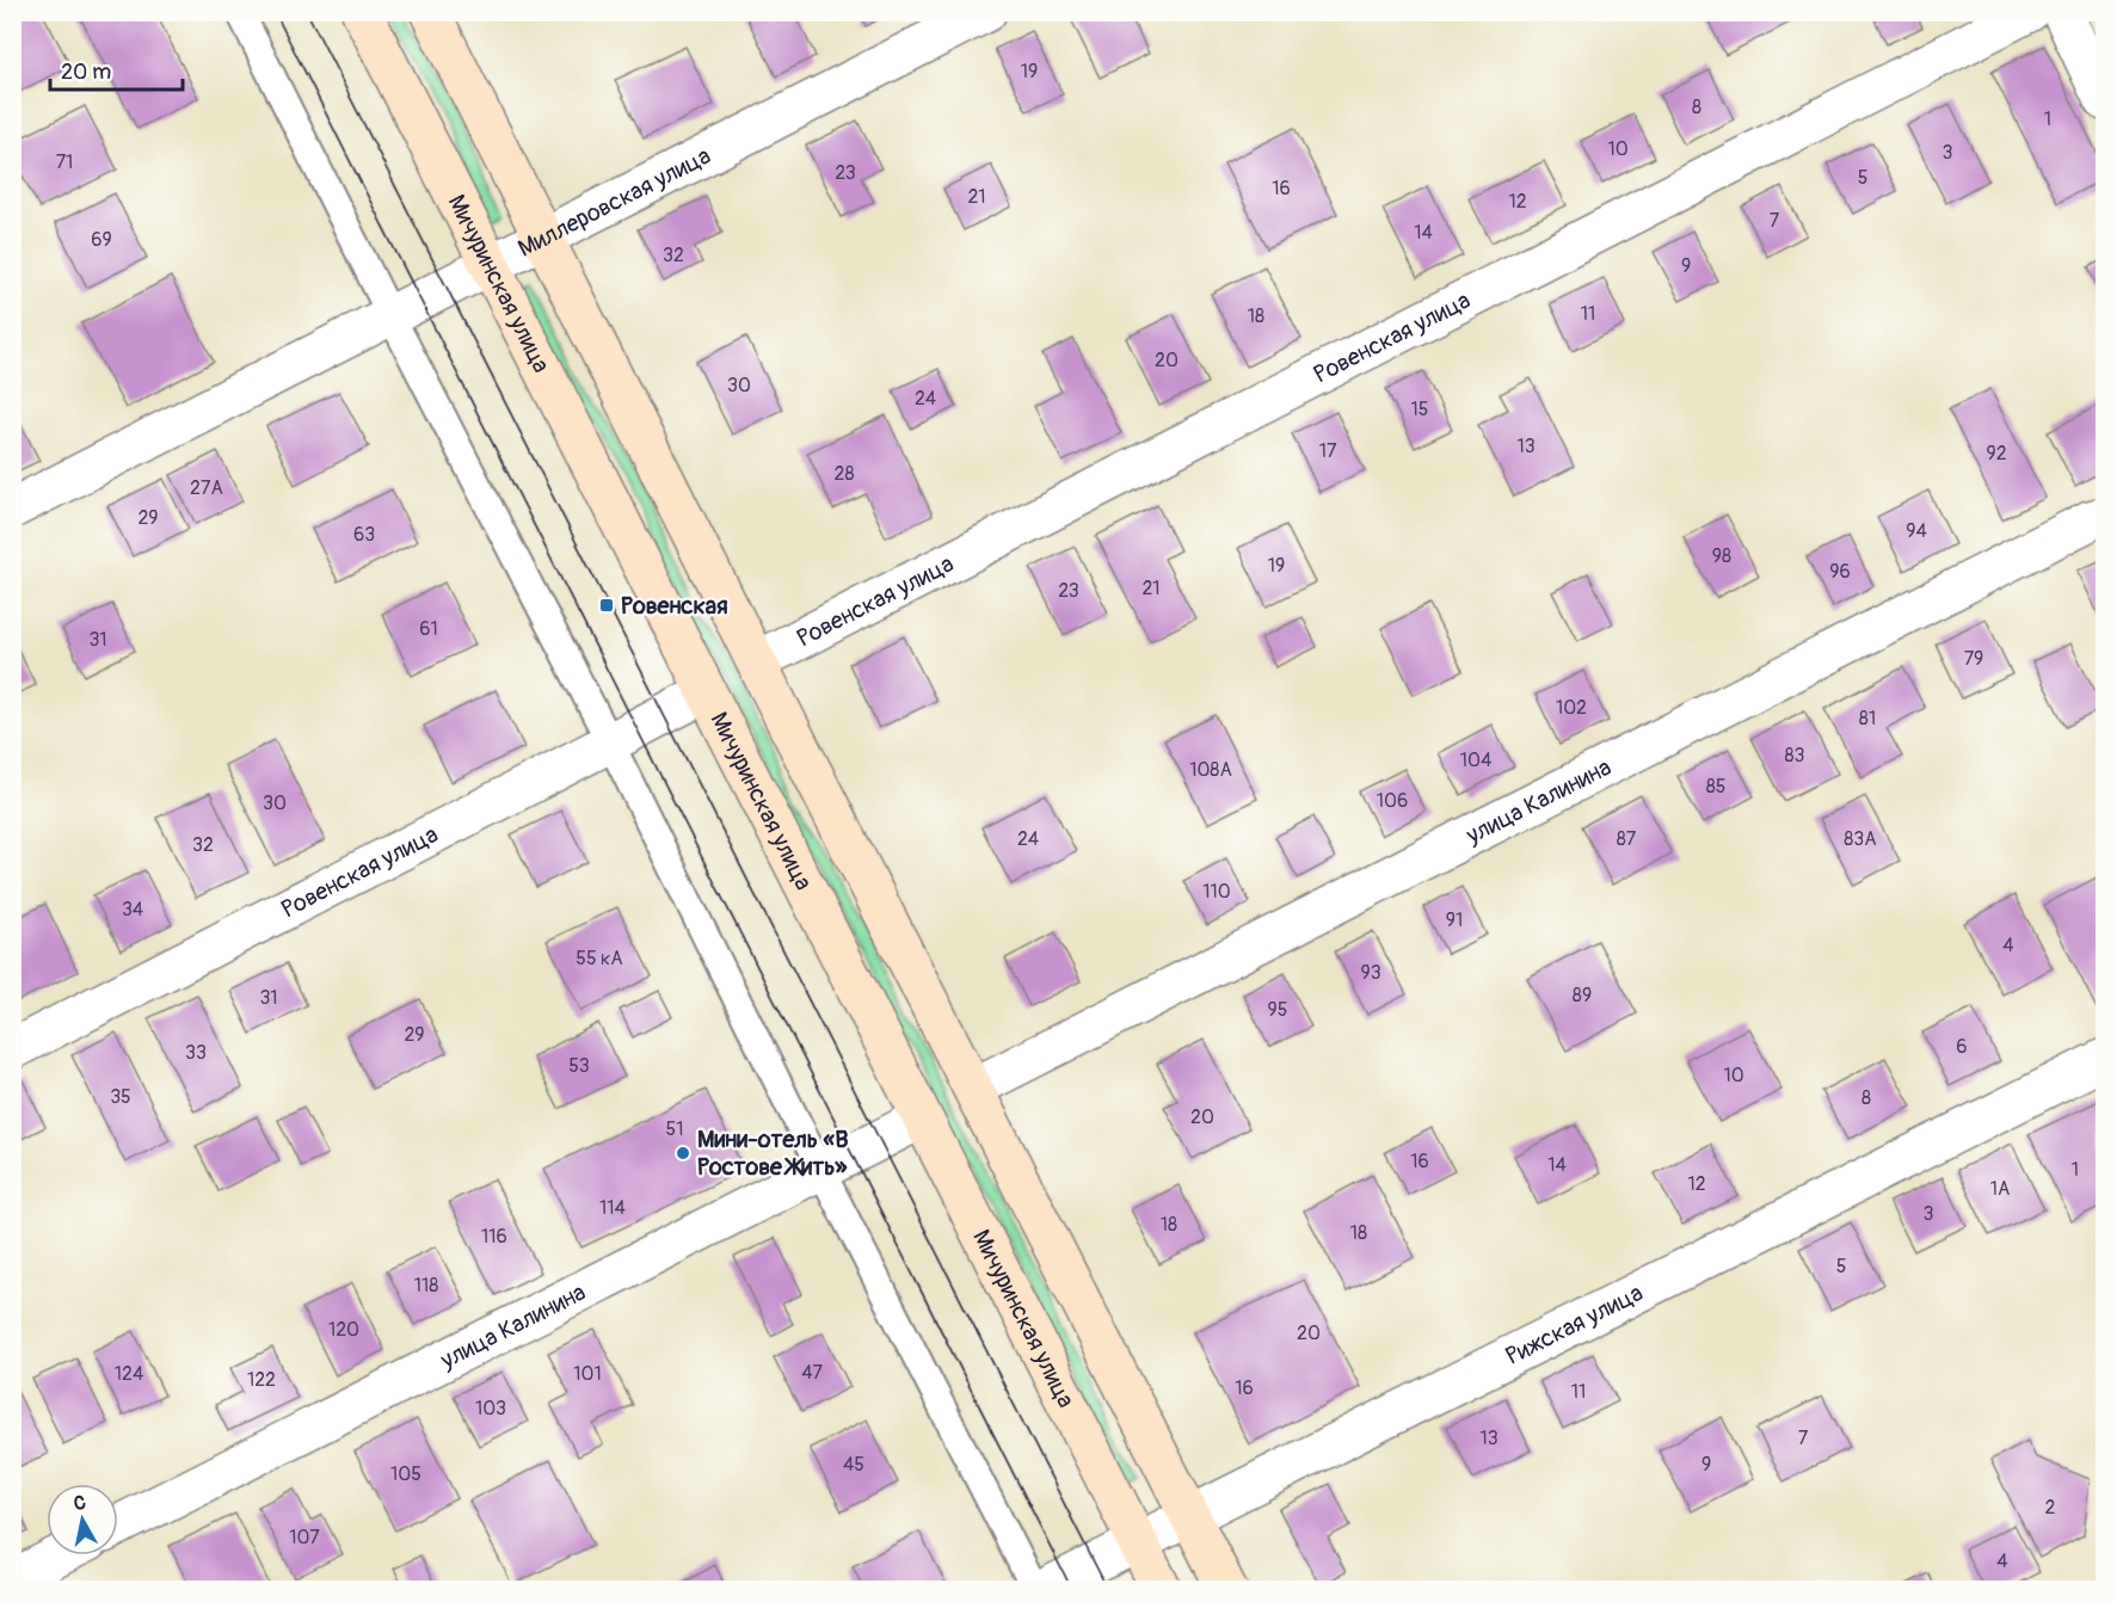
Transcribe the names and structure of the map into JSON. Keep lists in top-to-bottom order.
{
  "streets": {
    "main road": ["Мичуринская улица"],
    "street": [
      "Миллеровская улица",
      "Ровенская улица",
      "улица Калинина",
      "Рижская улица"
    ]
  },
  "crossings": [
    ["Миллеровская улица", "Мичуринская улица"],
    ["Мичуринская улица", "Ровенская улица"],
    ["Мичуринская улица", "улица Калинина"],
    ["Мичуринская улица", "Рижская улица"]
  ],
  "places": {
    "transit": ["Ровенская"],
    "other": ["Мини-отель «В Ростове Жить»"]
  },
  "house_numbers": [
    "19",
    "8",
    "1",
    "10",
    "3",
    "71",
    "23",
    "5",
    "16",
    "21",
    "12",
    "7",
    "14",
    "69",
    "32",
    "9",
    "11",
    "18",
    "20",
    "30",
    "24",
    "15",
    "13",
    "17",
    "92",
    "28",
    "27А",
    "29",
    "94",
    "63",
    "98",
    "19",
    "96",
    "21",
    "23",
    "61",
    "31",
    "79",
    "102",
    "81",
    "83",
    "104",
    "108А",
    "85",
    "106",
    "30",
    "24",
    "87",
    "83А",
    "32",
    "110",
    "34",
    "91",
    "4",
    "55 кА",
    "93",
    "89",
    "31",
    "95",
    "29",
    "6",
    "33",
    "53",
    "10",
    "35",
    "8",
    "20",
    "51",
    "16",
    "14",
    "1",
    "12",
    "1А",
    "114",
    "3",
    "18",
    "18",
    "116",
    "5",
    "118",
    "120",
    "20",
    "47",
    "124",
    "101",
    "122",
    "16",
    "11",
    "103",
    "13",
    "7",
    "45",
    "9",
    "105",
    "2",
    "107",
    "4"
  ],
  "scale_bar": "20 m",
  "north": "top"
}
